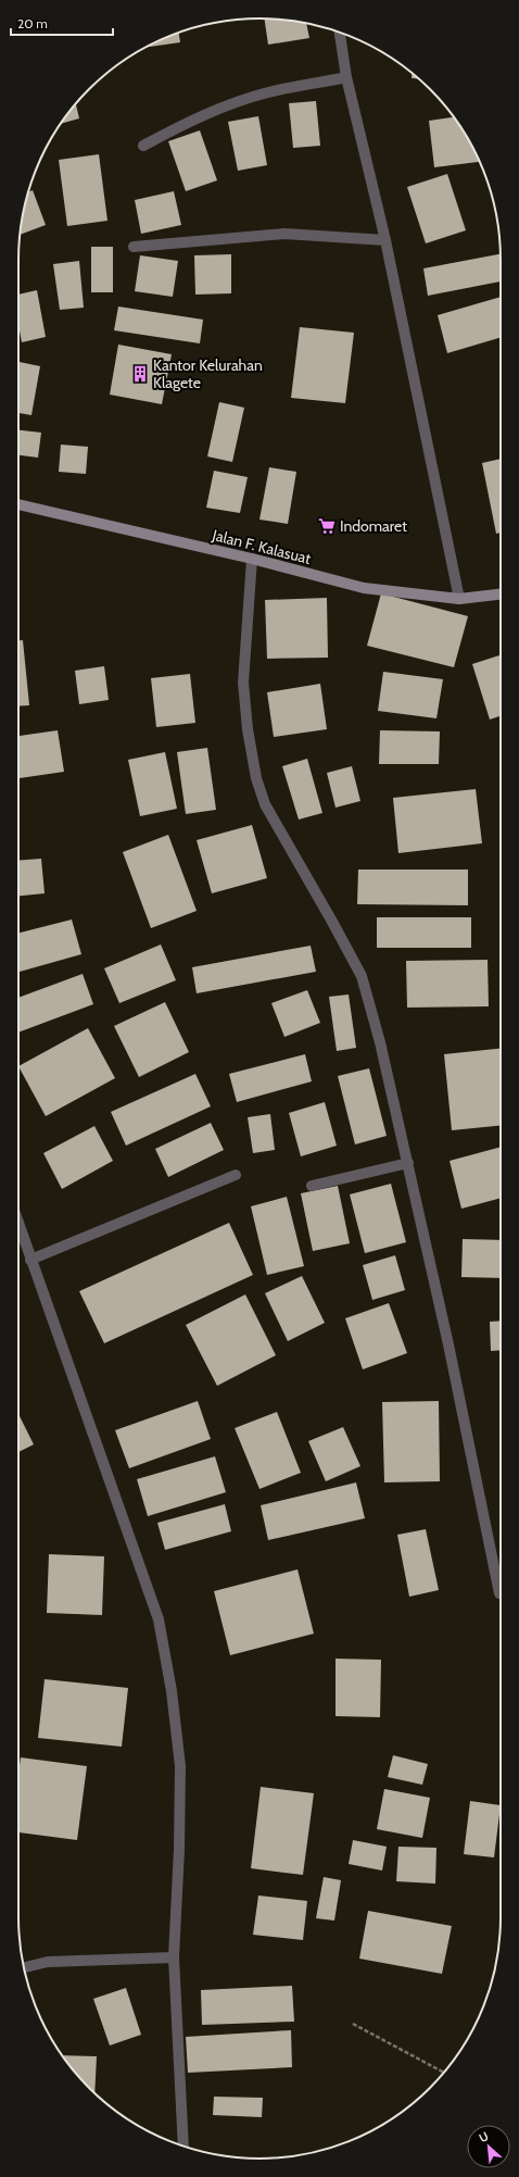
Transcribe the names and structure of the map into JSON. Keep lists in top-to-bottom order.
{
  "streets": {
    "street": ["Jalan F. Kalasuat"]
  },
  "places": {
    "building": ["Kantor Kelurahan Klagete"],
    "supermarket": ["Indomaret"]
  },
  "scale_bar": "20 m",
  "north": "top left"
}
